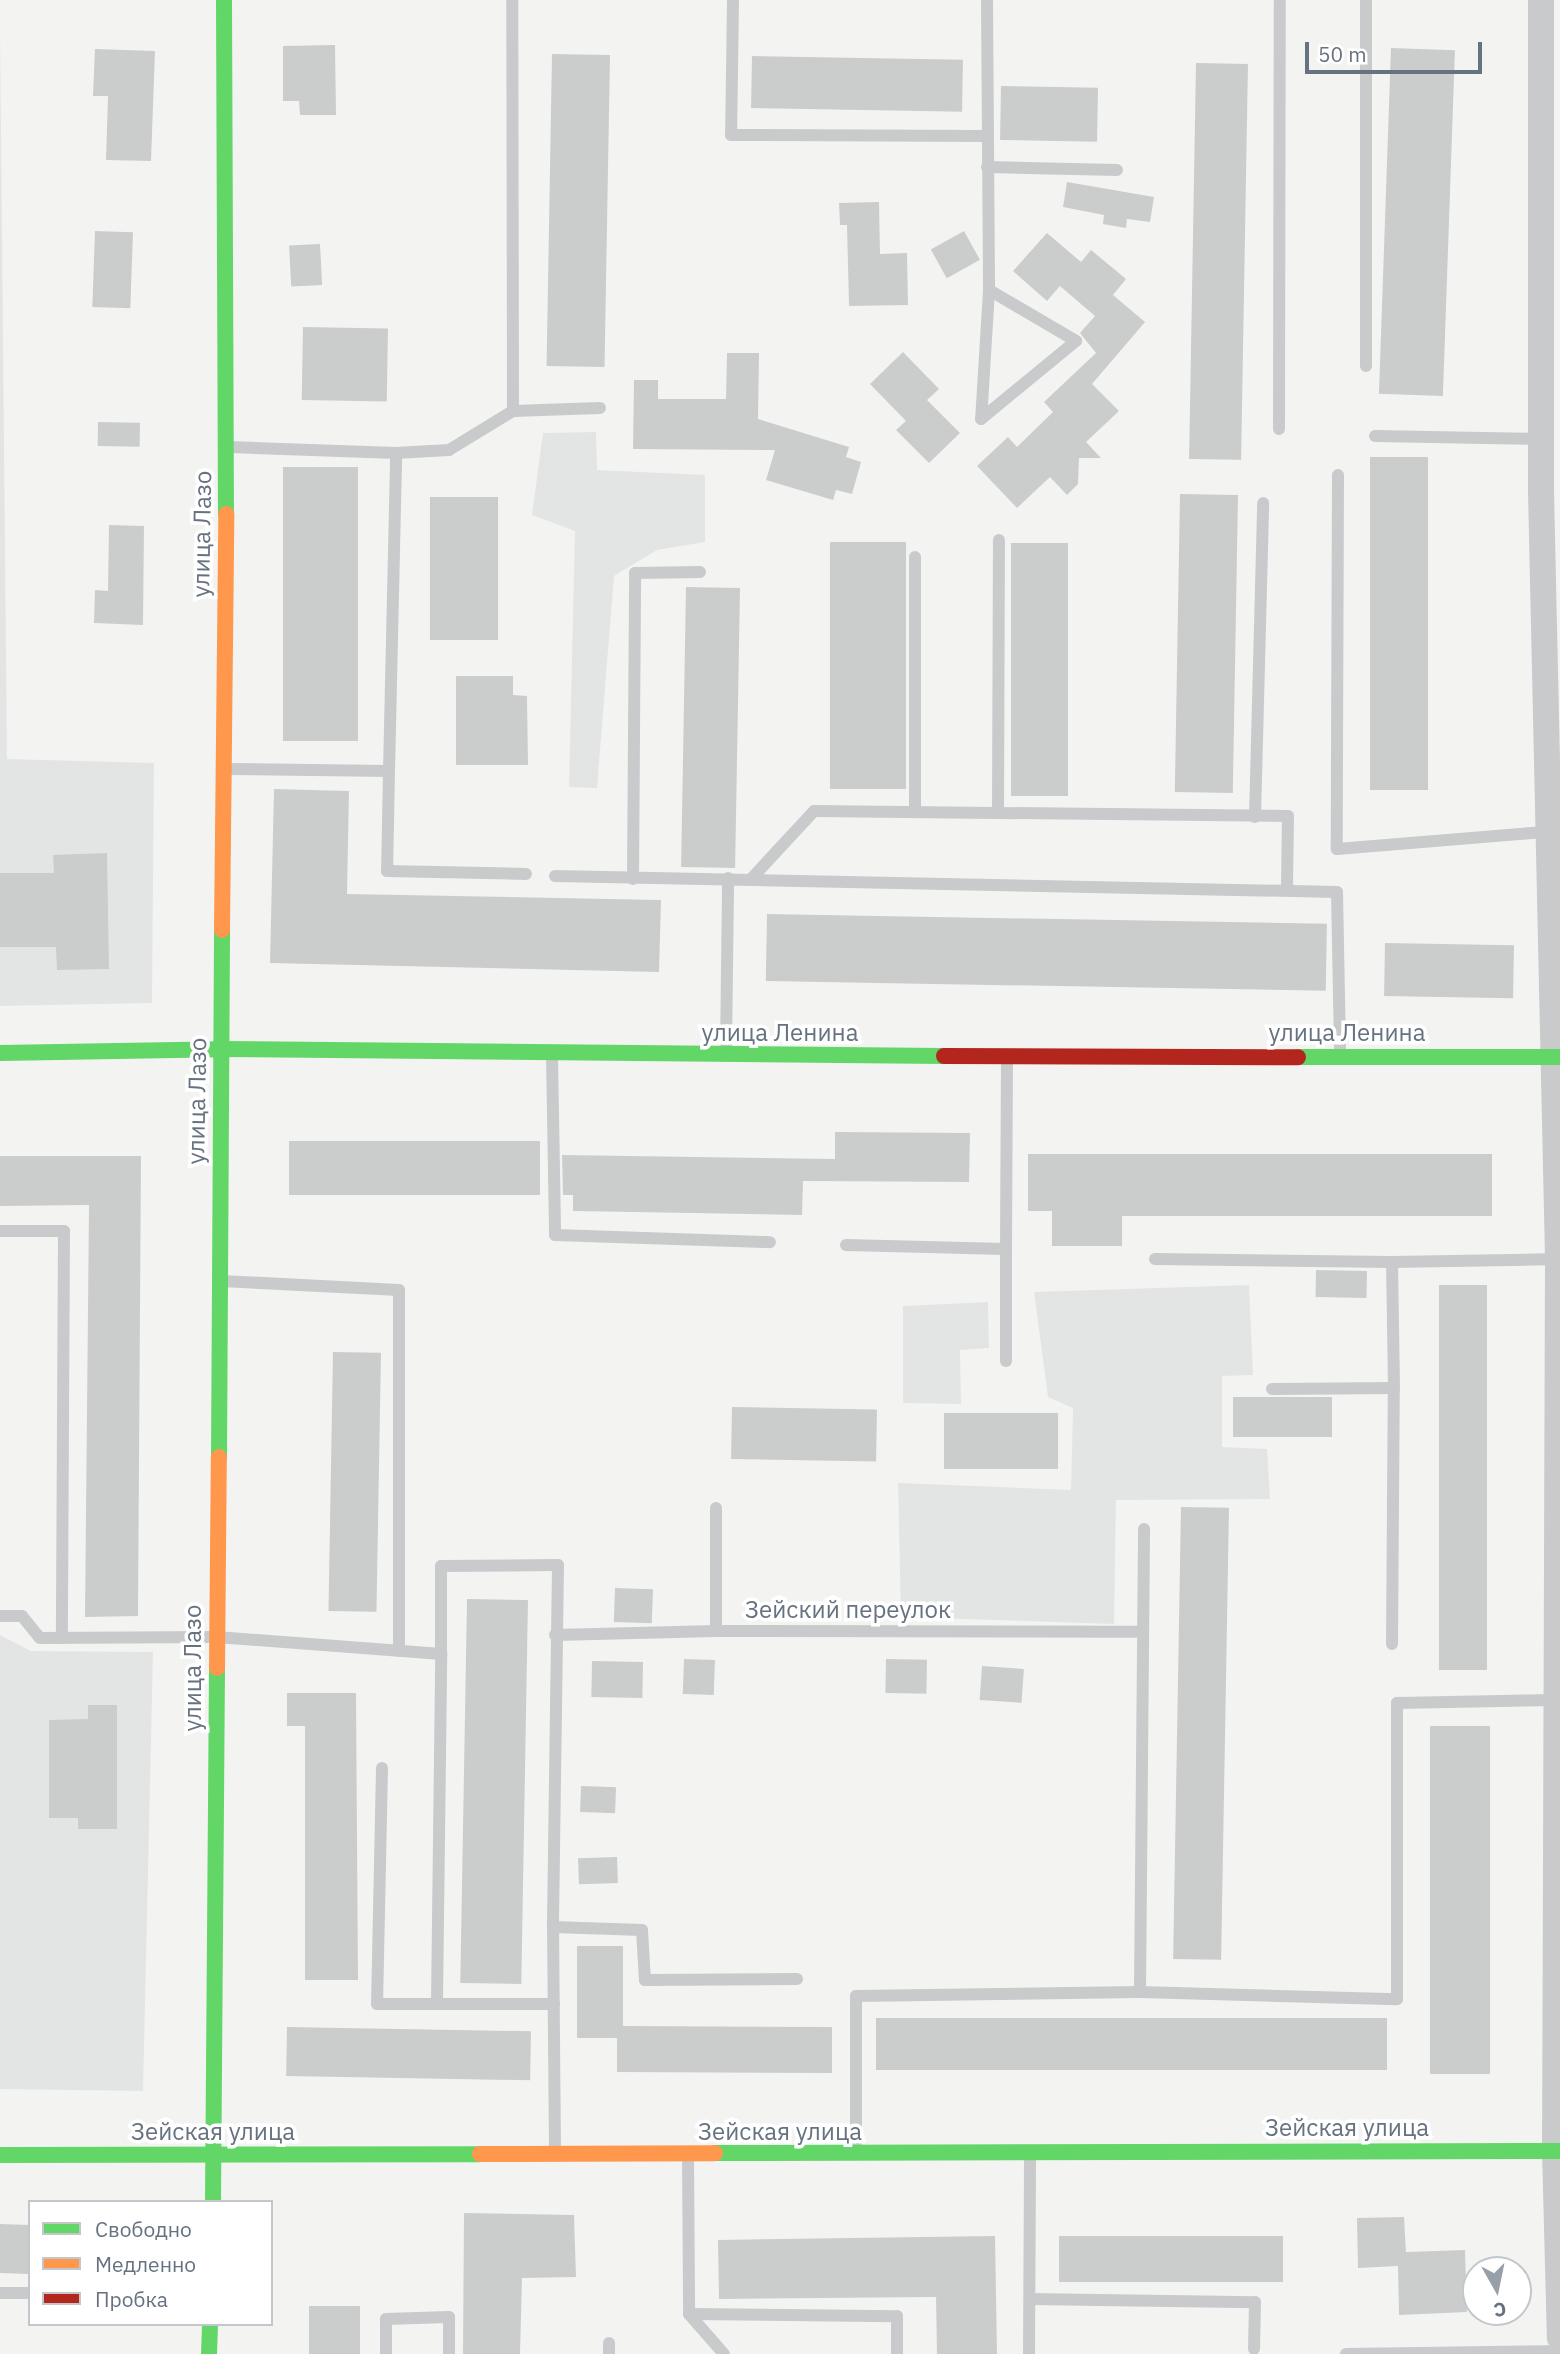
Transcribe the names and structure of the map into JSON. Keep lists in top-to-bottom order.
{
  "streets": {
    "street": ["улица Лазо", "улица Ленина", "Зейская улица"],
    "lane": ["Зейский переулок"]
  },
  "crossings": [
    ["улица Лазо", "улица Ленина"],
    ["улица Лазо", "Зейская улица"]
  ],
  "legend": ["Свободно", "Медленно", "Пробка"],
  "scale_bar": "50 m",
  "north": "bottom"
}
